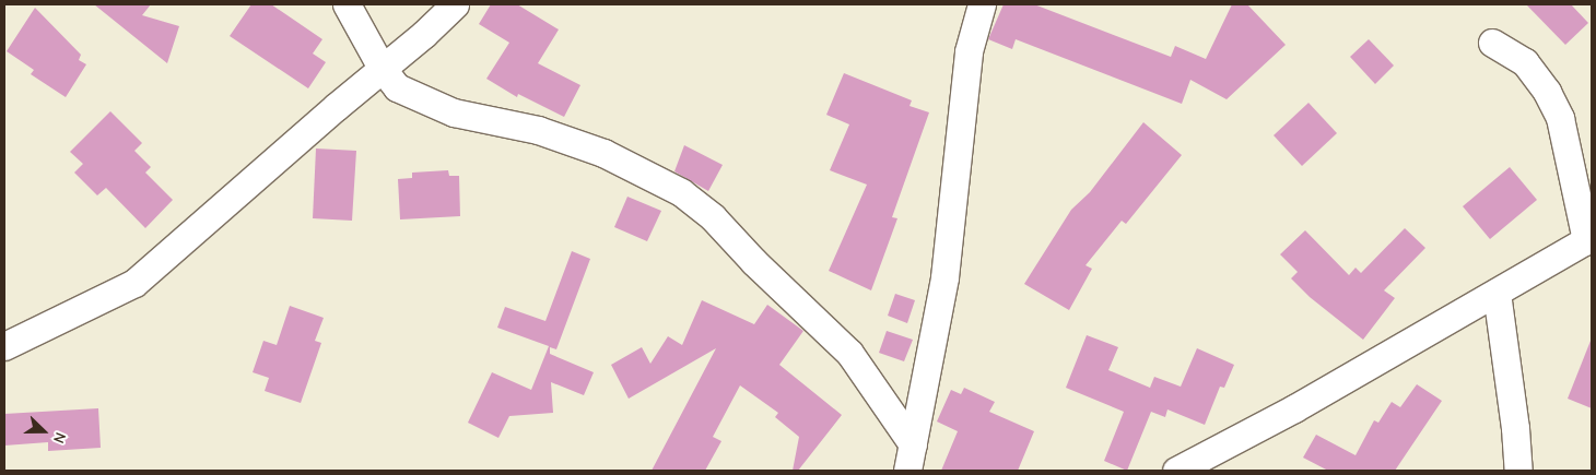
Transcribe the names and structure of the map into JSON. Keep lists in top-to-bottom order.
{
  "north": "right"
}
